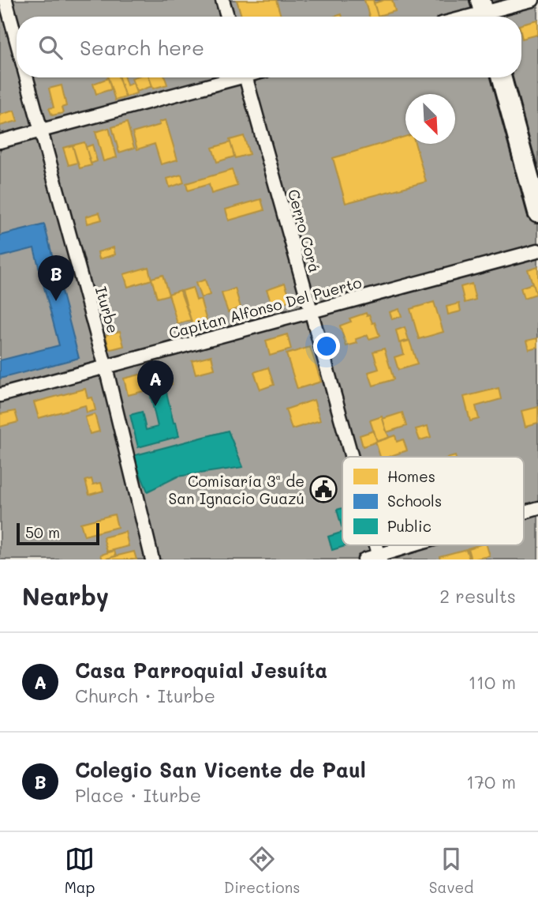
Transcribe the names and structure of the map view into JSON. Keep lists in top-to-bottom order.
{
  "streets": {
    "street": ["Cerro Corá", "Capitan Alfonso Del Puerto", "Iturbe"]
  },
  "crossings": [
    ["Cerro Corá", "Capitan Alfonso Del Puerto"],
    ["Capitan Alfonso Del Puerto", "Iturbe"]
  ],
  "places": {
    "public building": ["Comisaría 3ª de San Ignacio Guazú"]
  },
  "legend": ["Homes", "Schools", "Public"],
  "scale_bar": "50 m",
  "north": "bottom right",
  "page": {
    "search": "Search here",
    "pins": ["B", "A"],
    "scale": "50 m",
    "heading": ["Nearby", "2 results"],
    "list": [
      {
        "mark": "A",
        "name": "Casa Parroquial Jesuíta",
        "note": "Church · Iturbe",
        "value": "110 m"
      },
      {
        "mark": "B",
        "name": "Colegio San Vicente de Paul",
        "note": "Place · Iturbe",
        "value": "170 m"
      }
    ],
    "nav": ["Map", "Directions", "Saved"]
  }
}
